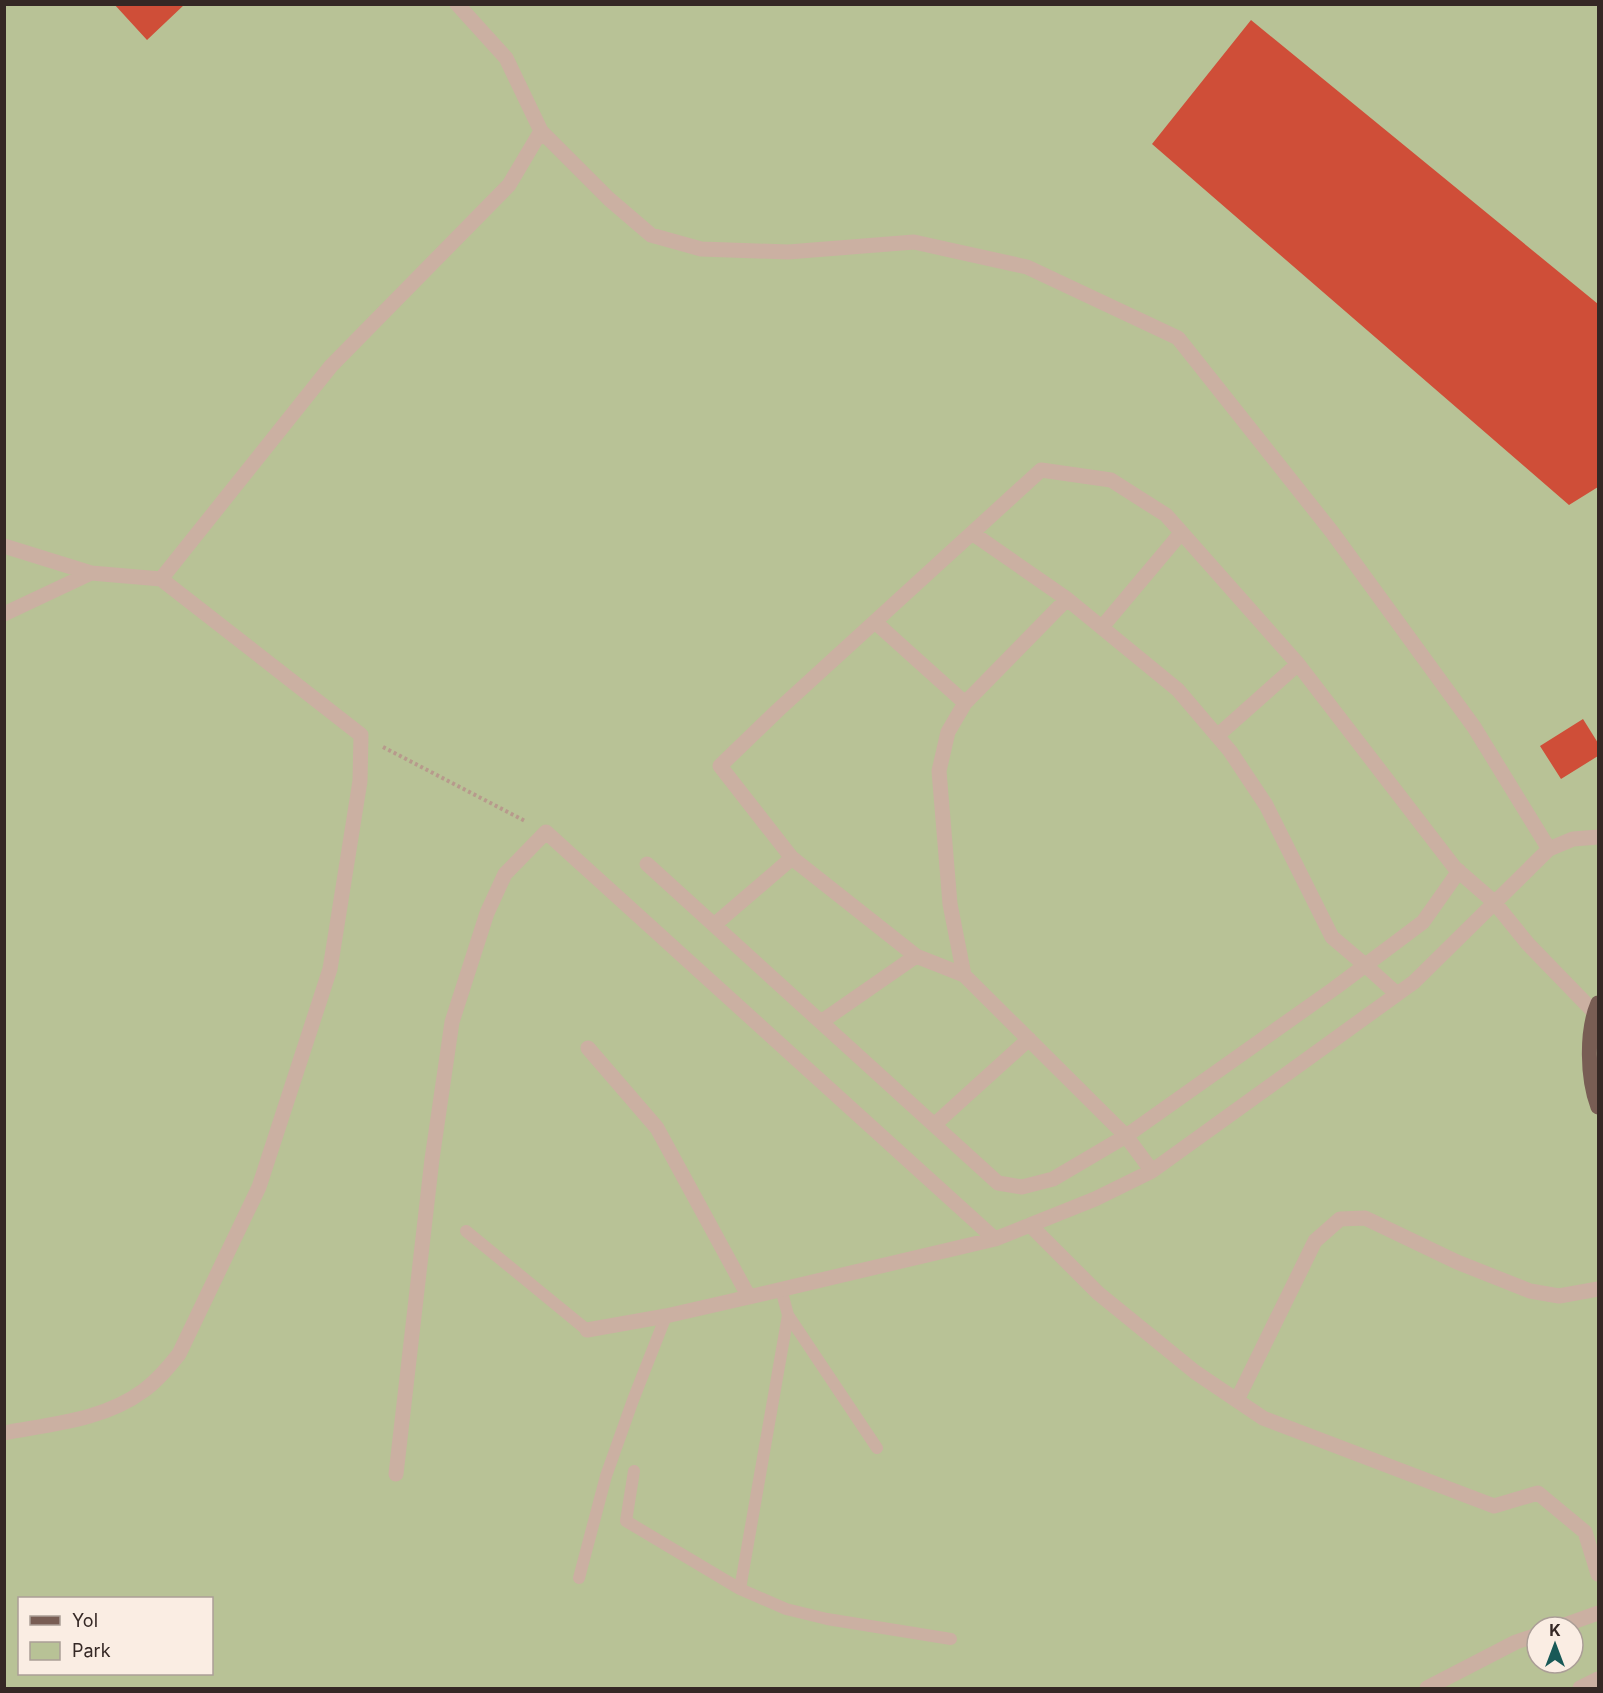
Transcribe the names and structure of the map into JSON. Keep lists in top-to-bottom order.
{
  "legend": ["Yol", "Park"],
  "north": "top"
}
